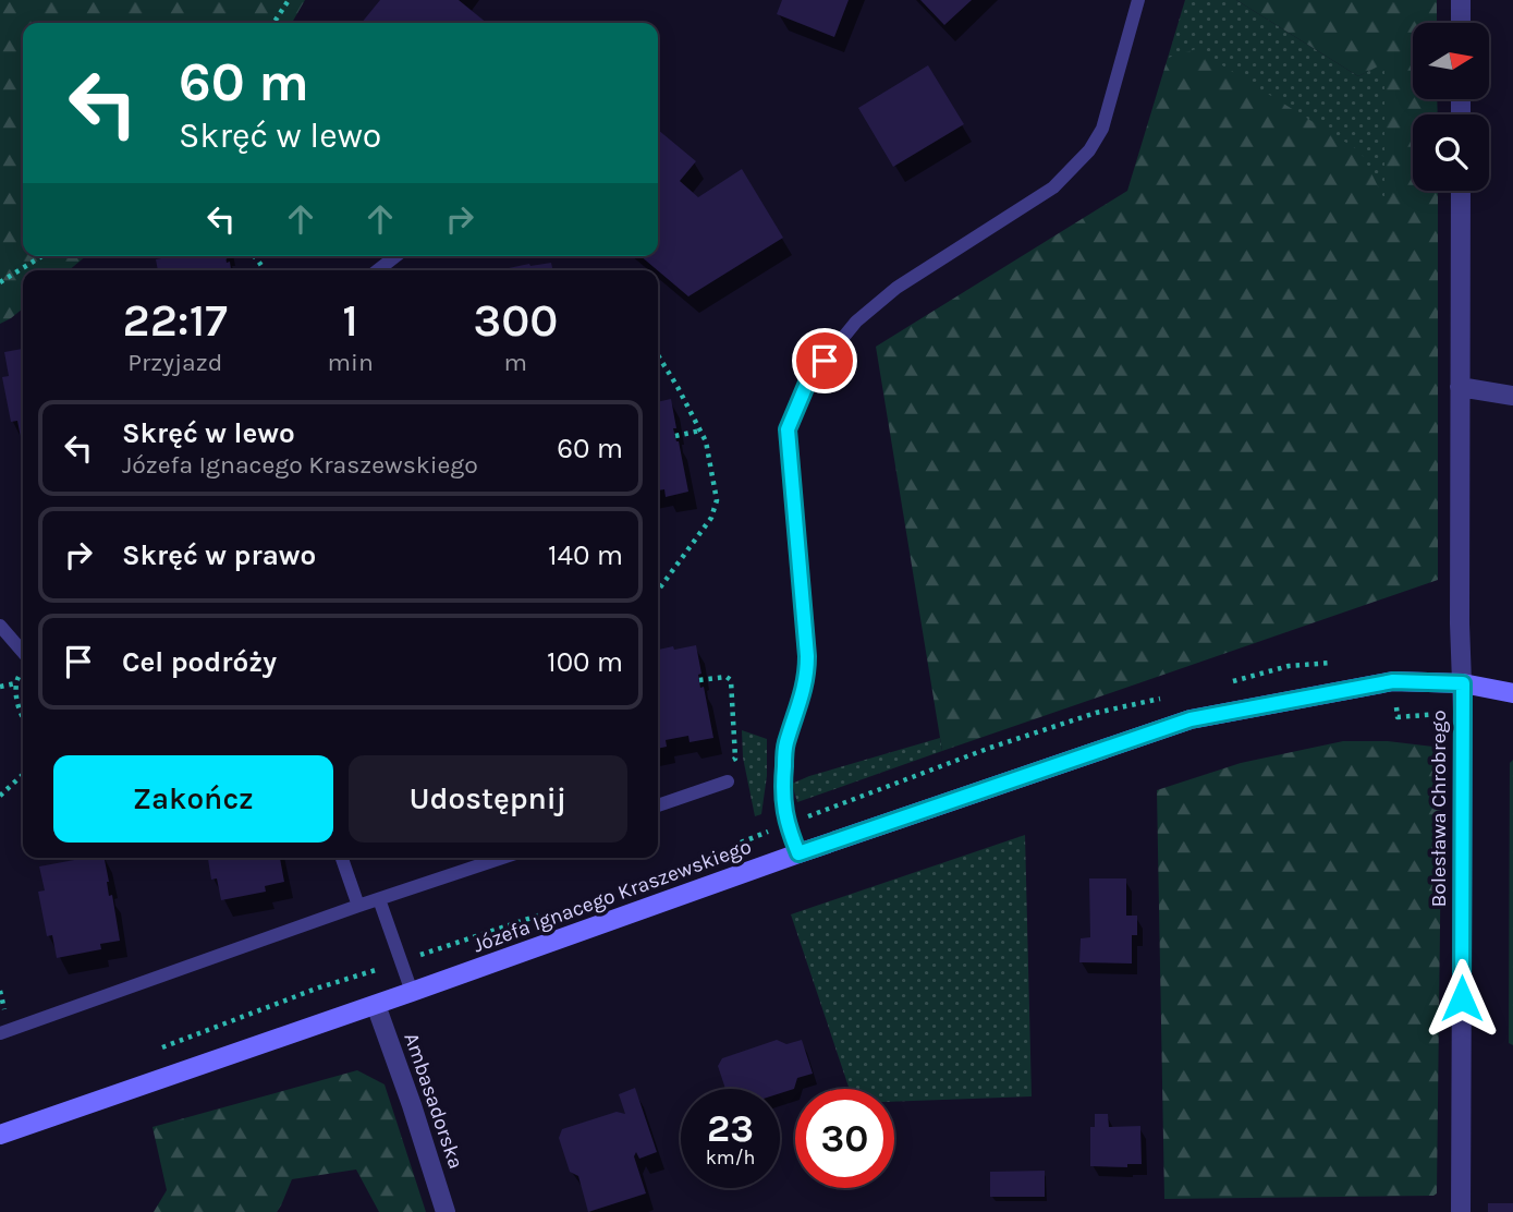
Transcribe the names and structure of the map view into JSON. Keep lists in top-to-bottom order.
{
  "streets": {
    "street": ["Bolesława Chrobrego", "Józefa Ignacego Kraszewskiego", "Ambasadorska"]
  },
  "crossings": [
    ["Bolesława Chrobrego", "Józefa Ignacego Kraszewskiego"],
    ["Józefa Ignacego Kraszewskiego", "Ambasadorska"]
  ],
  "north": "right",
  "page": {
    "turn": ["60 m", "Skręć w lewo"],
    "eta": [
      "22:17",
      "Przyjazd",
      "1",
      "min",
      "300",
      "m"
    ],
    "list": [
      {
        "name": "Skręć w lewo",
        "note": "Józefa Ignacego Kraszewskiego",
        "value": "60 m"
      },
      {
        "name": "Skręć w prawo",
        "value": "140 m"
      },
      {
        "name": "Cel podróży",
        "value": "100 m"
      }
    ],
    "buttons": ["Zakończ", "Udostępnij"],
    "speed": "23 km/h",
    "limit": "30"
  }
}
